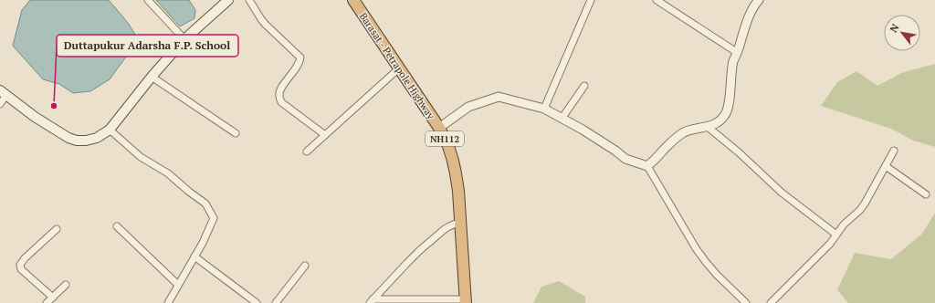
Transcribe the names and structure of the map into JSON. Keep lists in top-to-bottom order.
{
  "streets": {
    "highway": ["Barasat - Petrapole Highway", "NH112"]
  },
  "places": ["Duttapukur Adarsha F.P. School"],
  "north": "top left"
}
